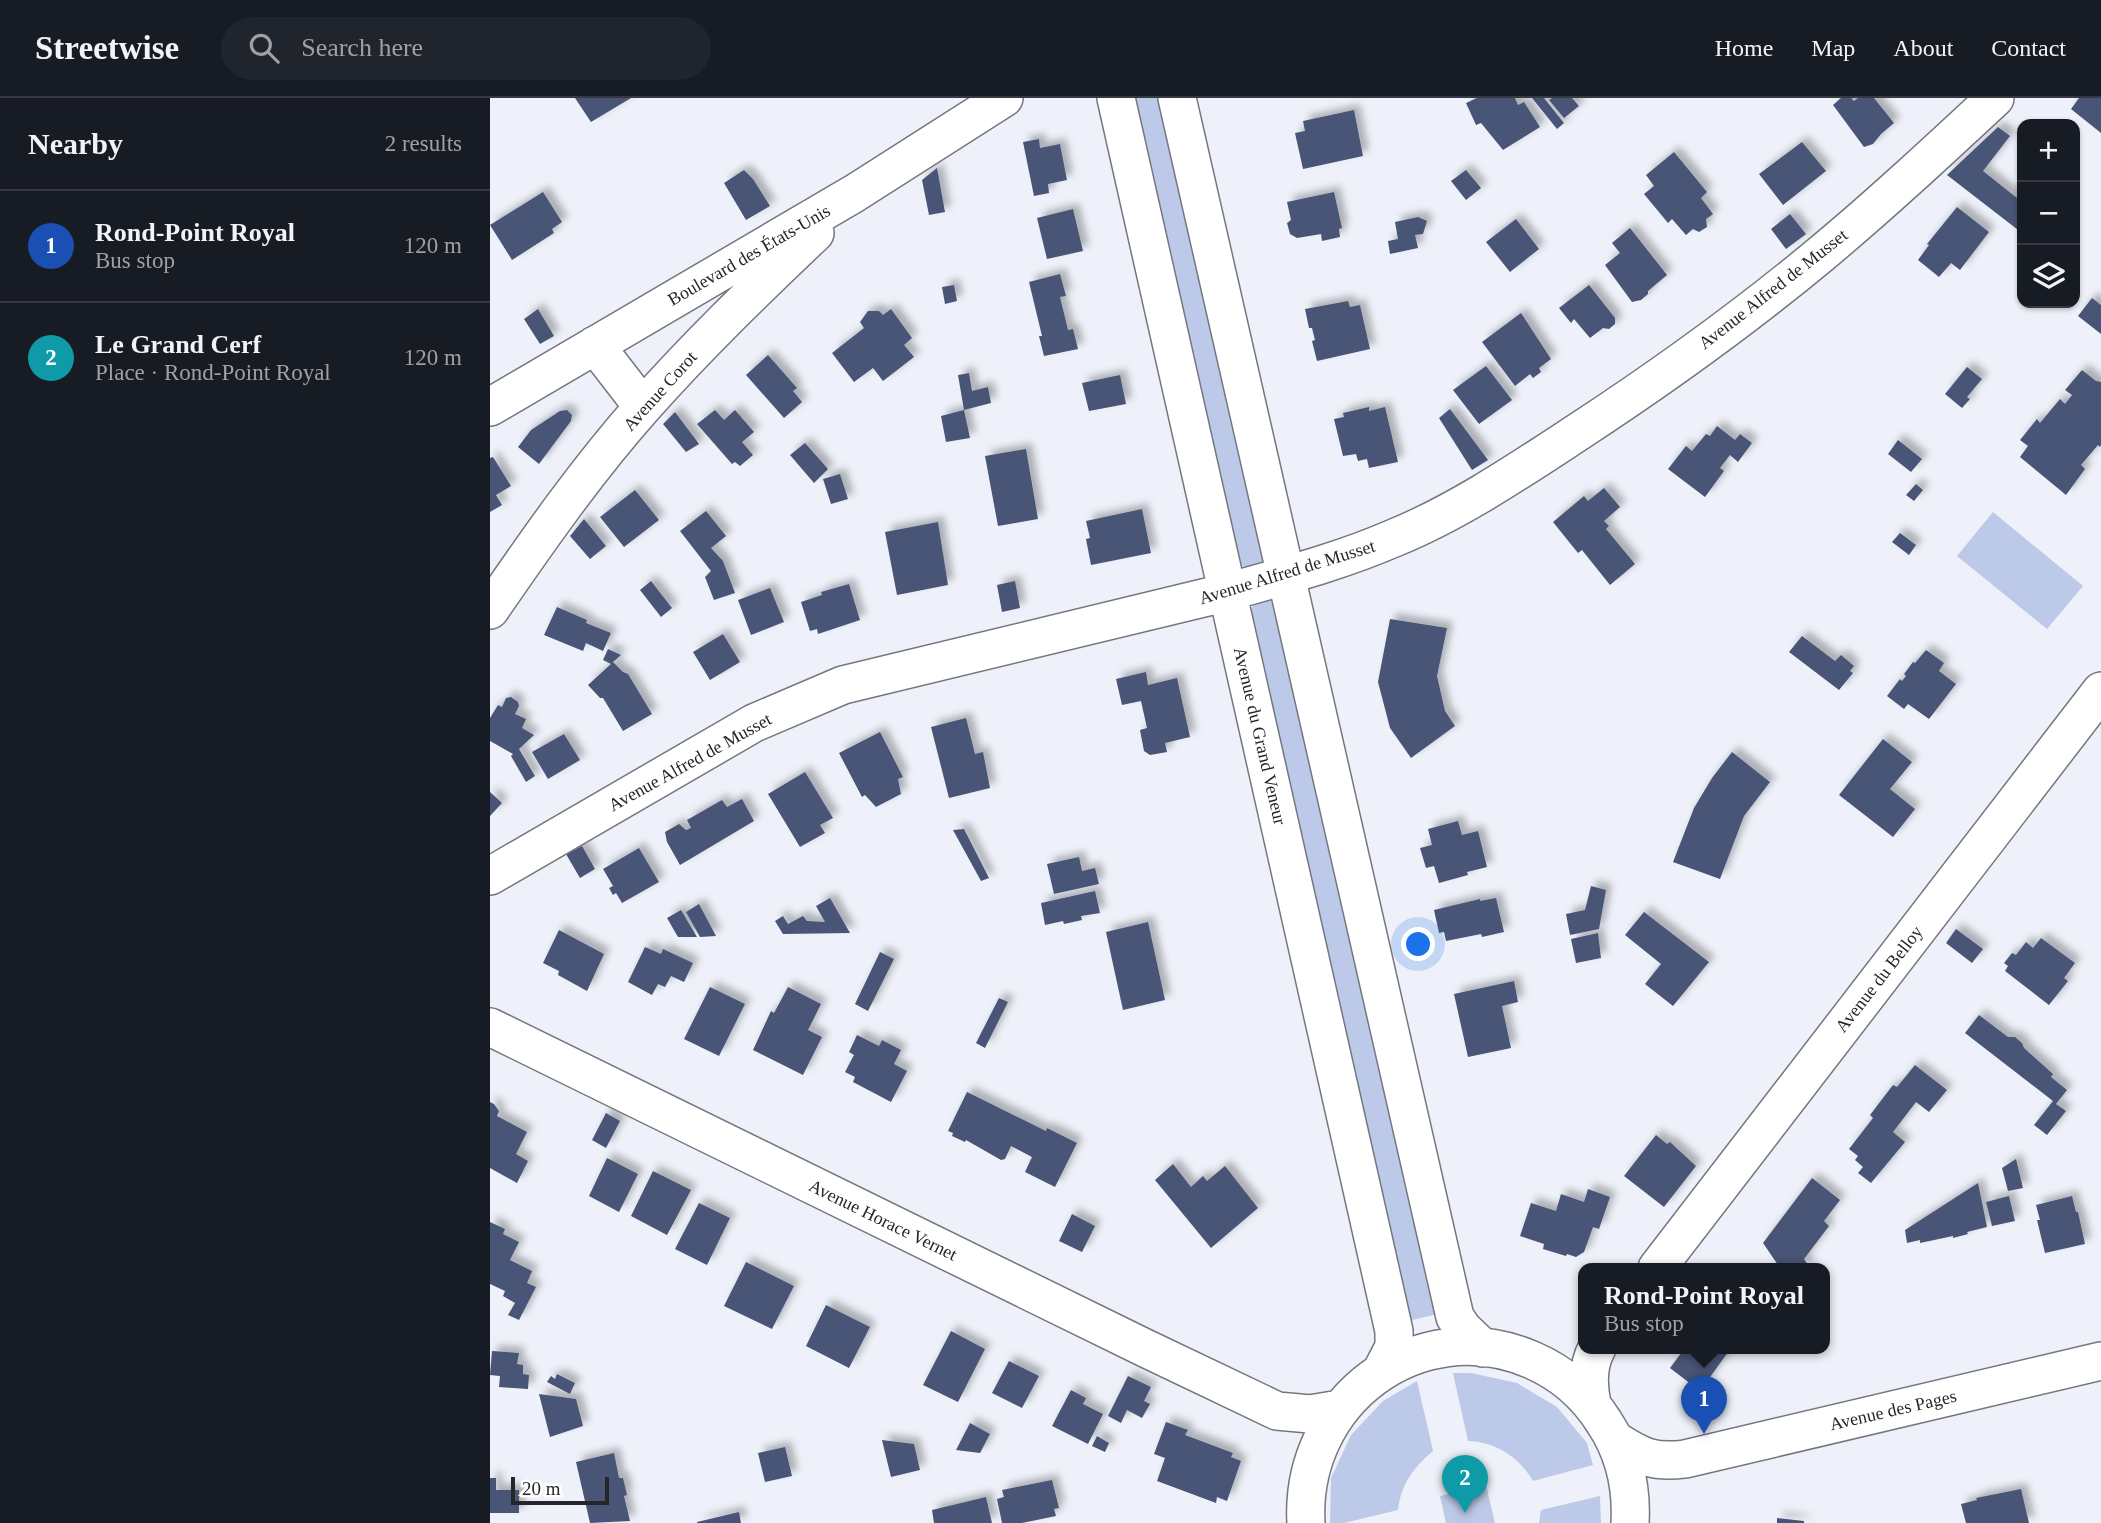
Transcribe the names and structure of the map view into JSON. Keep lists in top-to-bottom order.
{
  "streets": {
    "street": [
      "Boulevard des États-Unis",
      "Avenue Alfred de Musset",
      "Avenue Corot",
      "Avenue du Grand Veneur",
      "Avenue du Belloy",
      "Avenue Horace Vernet",
      "Avenue des Pages"
    ]
  },
  "crossings": [
    ["Boulevard des États-Unis", "Avenue Corot"],
    ["Avenue Alfred de Musset", "Avenue du Grand Veneur"]
  ],
  "scale_bar": "20 m",
  "page": {
    "header": "Streetwise",
    "search": "Search here",
    "nav": [
      "Home",
      "Map",
      "About",
      "Contact"
    ],
    "heading": ["Nearby", "2 results"],
    "map_buttons": ["+", "−"],
    "list": [
      {
        "mark": "1",
        "name": "Rond-Point Royal",
        "note": "Bus stop",
        "value": "120 m"
      },
      {
        "mark": "2",
        "name": "Le Grand Cerf",
        "note": "Place · Rond-Point Royal",
        "value": "120 m"
      }
    ],
    "popup": ["Rond-Point Royal", "Bus stop"],
    "pins": ["1", "2"],
    "scale": "20 m"
  }
}
